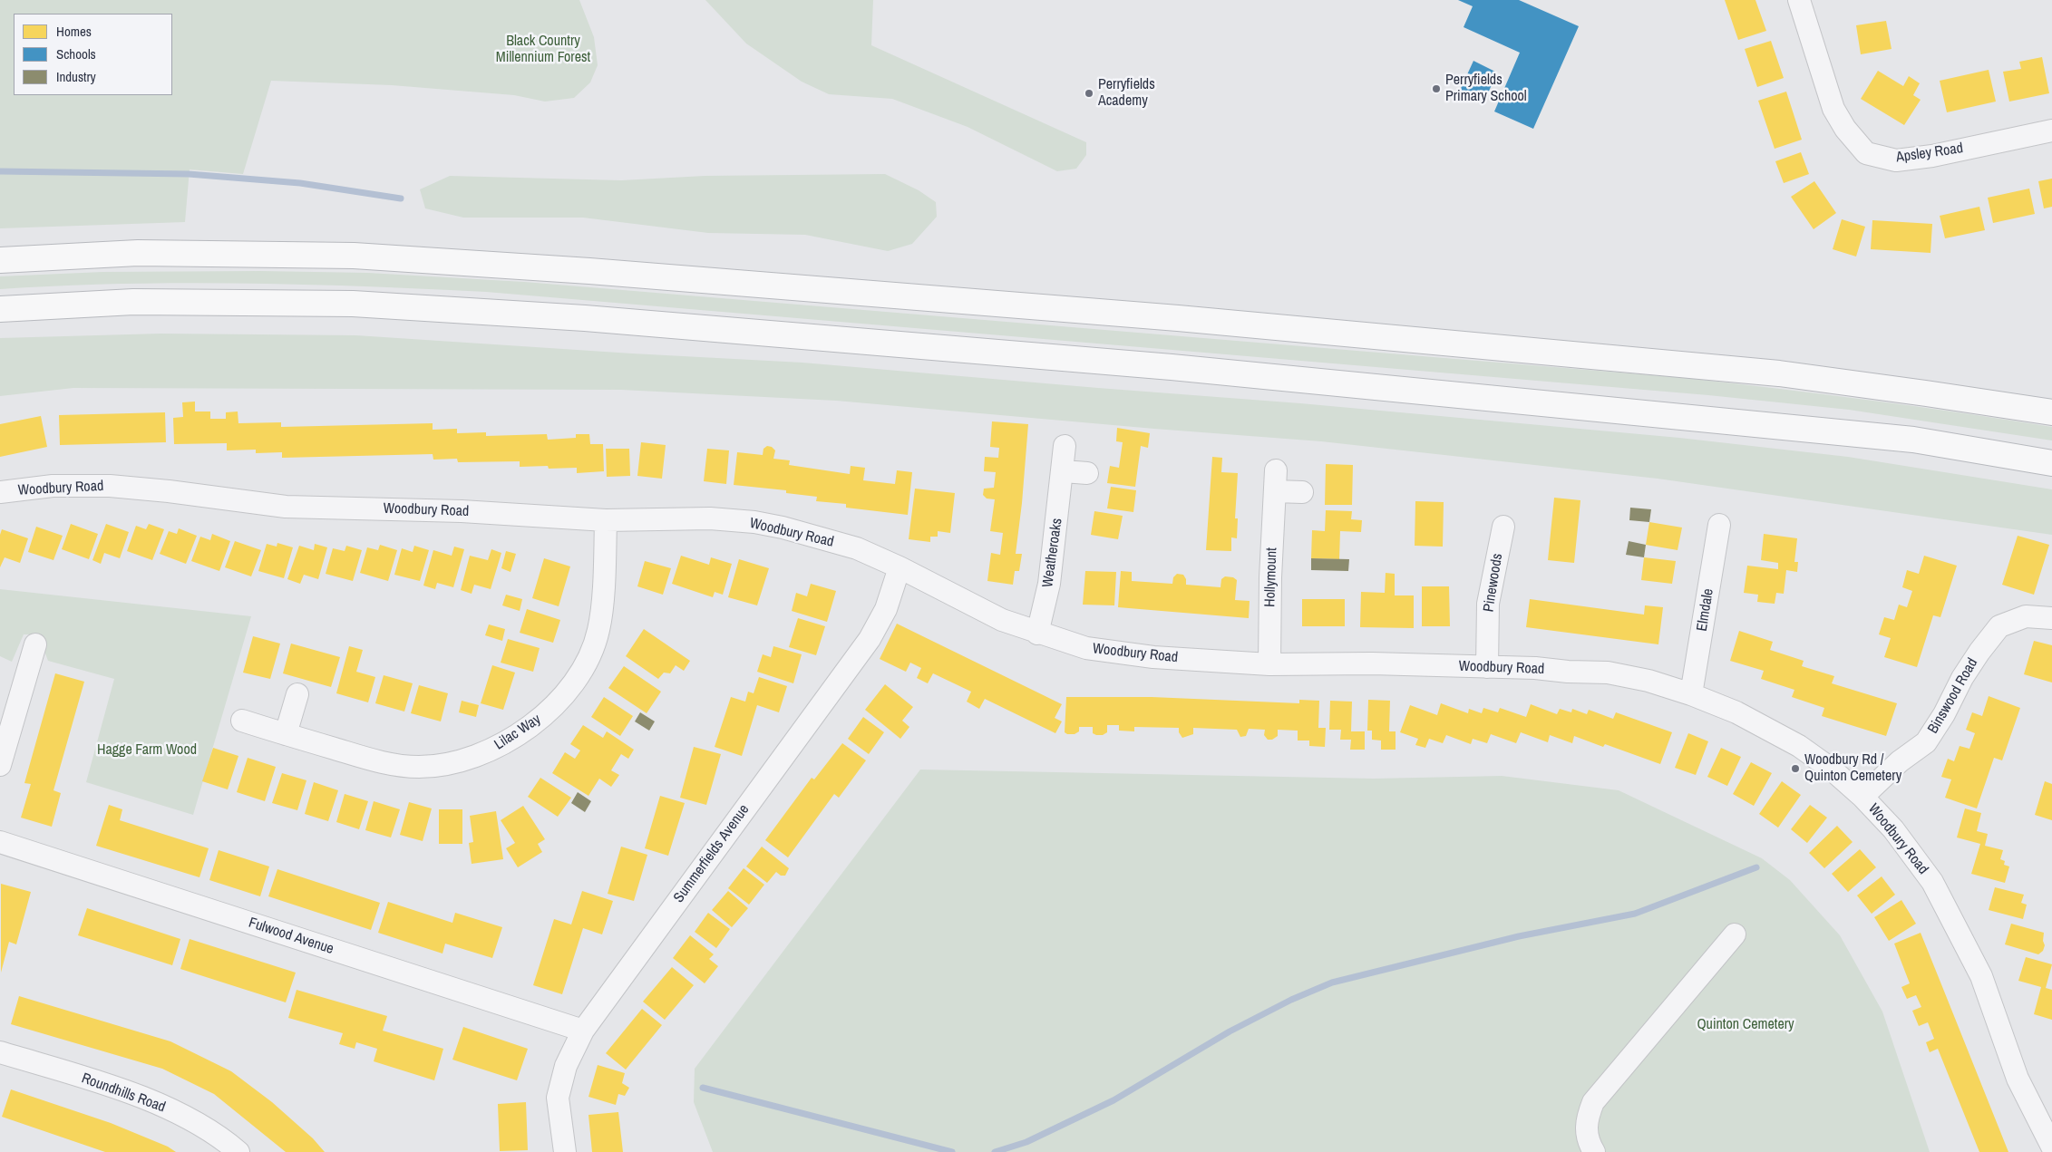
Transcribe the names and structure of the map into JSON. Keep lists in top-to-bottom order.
{
  "streets": {
    "street": [
      "Apsley Road",
      "Woodbury Road",
      "Weatheroaks",
      "Hollymount",
      "Pinewoods",
      "Elmdale",
      "Binswood Road",
      "Lilac Way",
      "Summerfields Avenue",
      "Fulwood Avenue",
      "Roundhills Road"
    ]
  },
  "crossings": [
    ["Woodbury Road", "Weatheroaks"],
    ["Woodbury Road", "Hollymount"],
    ["Woodbury Road", "Pinewoods"],
    ["Woodbury Road", "Elmdale"],
    ["Woodbury Road", "Binswood Road"],
    ["Woodbury Road", "Lilac Way"],
    ["Woodbury Road", "Summerfields Avenue"],
    ["Summerfields Avenue", "Fulwood Avenue"]
  ],
  "parks": ["Black Country Millennium Forest", "Hagge Farm Wood", "Quinton Cemetery"],
  "places": ["Perryfields Primary School", "Perryfields Academy", "Woodbury Rd / Quinton Cemetery"],
  "legend": ["Homes", "Schools", "Industry"]
}
